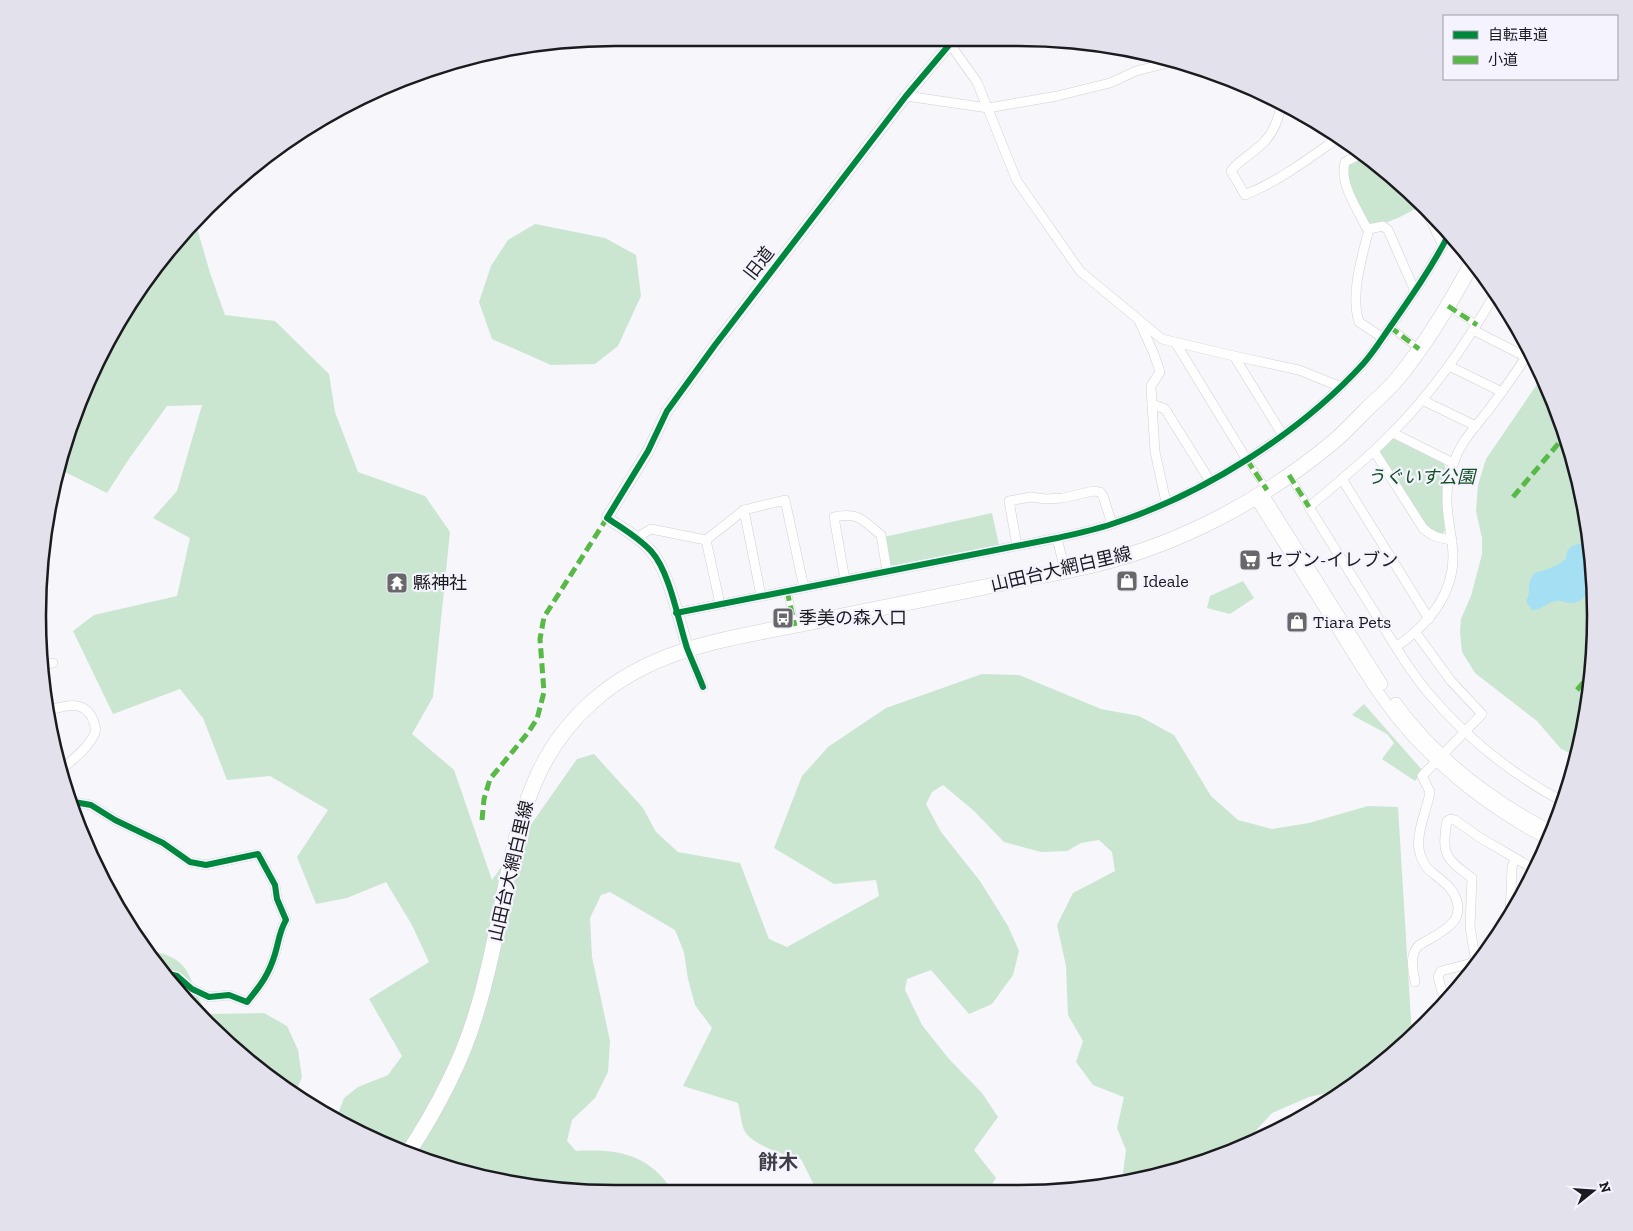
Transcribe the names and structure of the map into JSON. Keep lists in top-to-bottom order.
{
  "streets": {
    "main road": ["山田台大網白里線"],
    "street": ["旧道"]
  },
  "districts": ["餅木"],
  "parks": ["うぐいす公園"],
  "places": {
    "supermarket": ["セブン-イレブン"],
    "shop": ["Ideale", "Tiara Pets"],
    "temple": ["縣神社"],
    "bus stop": ["季美の森入口"]
  },
  "legend": ["自転車道", "小道"],
  "north": "right"
}
